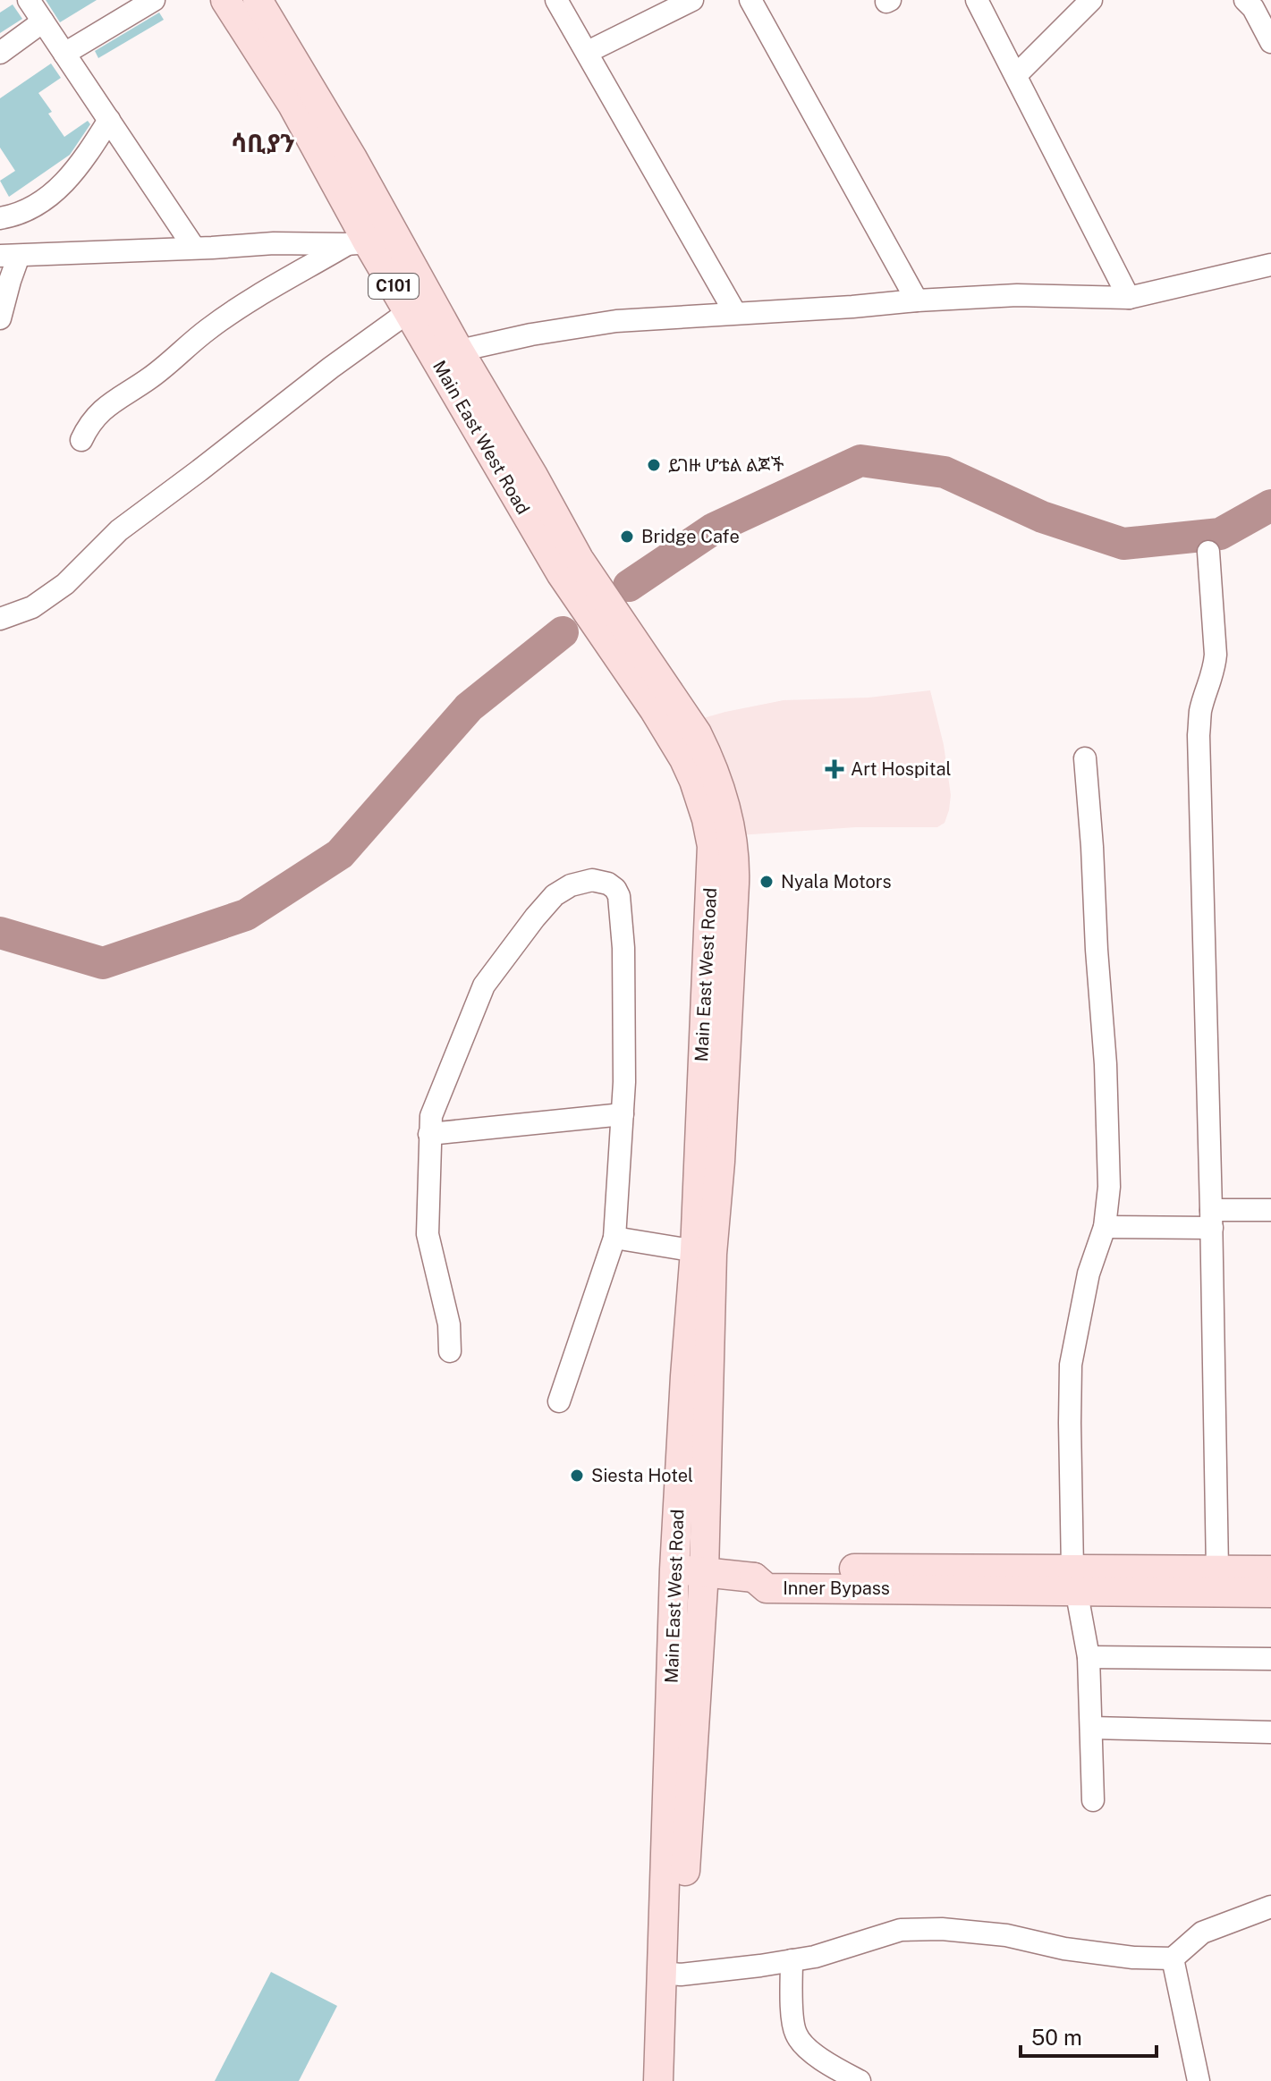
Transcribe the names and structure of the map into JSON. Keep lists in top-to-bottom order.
{
  "streets": {
    "main road": ["C101", "Main East West Road", "Inner Bypass"]
  },
  "crossings": [
    ["Main East West Road", "Inner Bypass"]
  ],
  "districts": ["ሳቢያን"],
  "places": {
    "other": [
      "ይገዙ ሆቴል ልጆች",
      "Bridge Cafe",
      "Nyala Motors",
      "Siesta Hotel"
    ],
    "health": ["Art Hospital"]
  },
  "scale_bar": "50 m"
}
